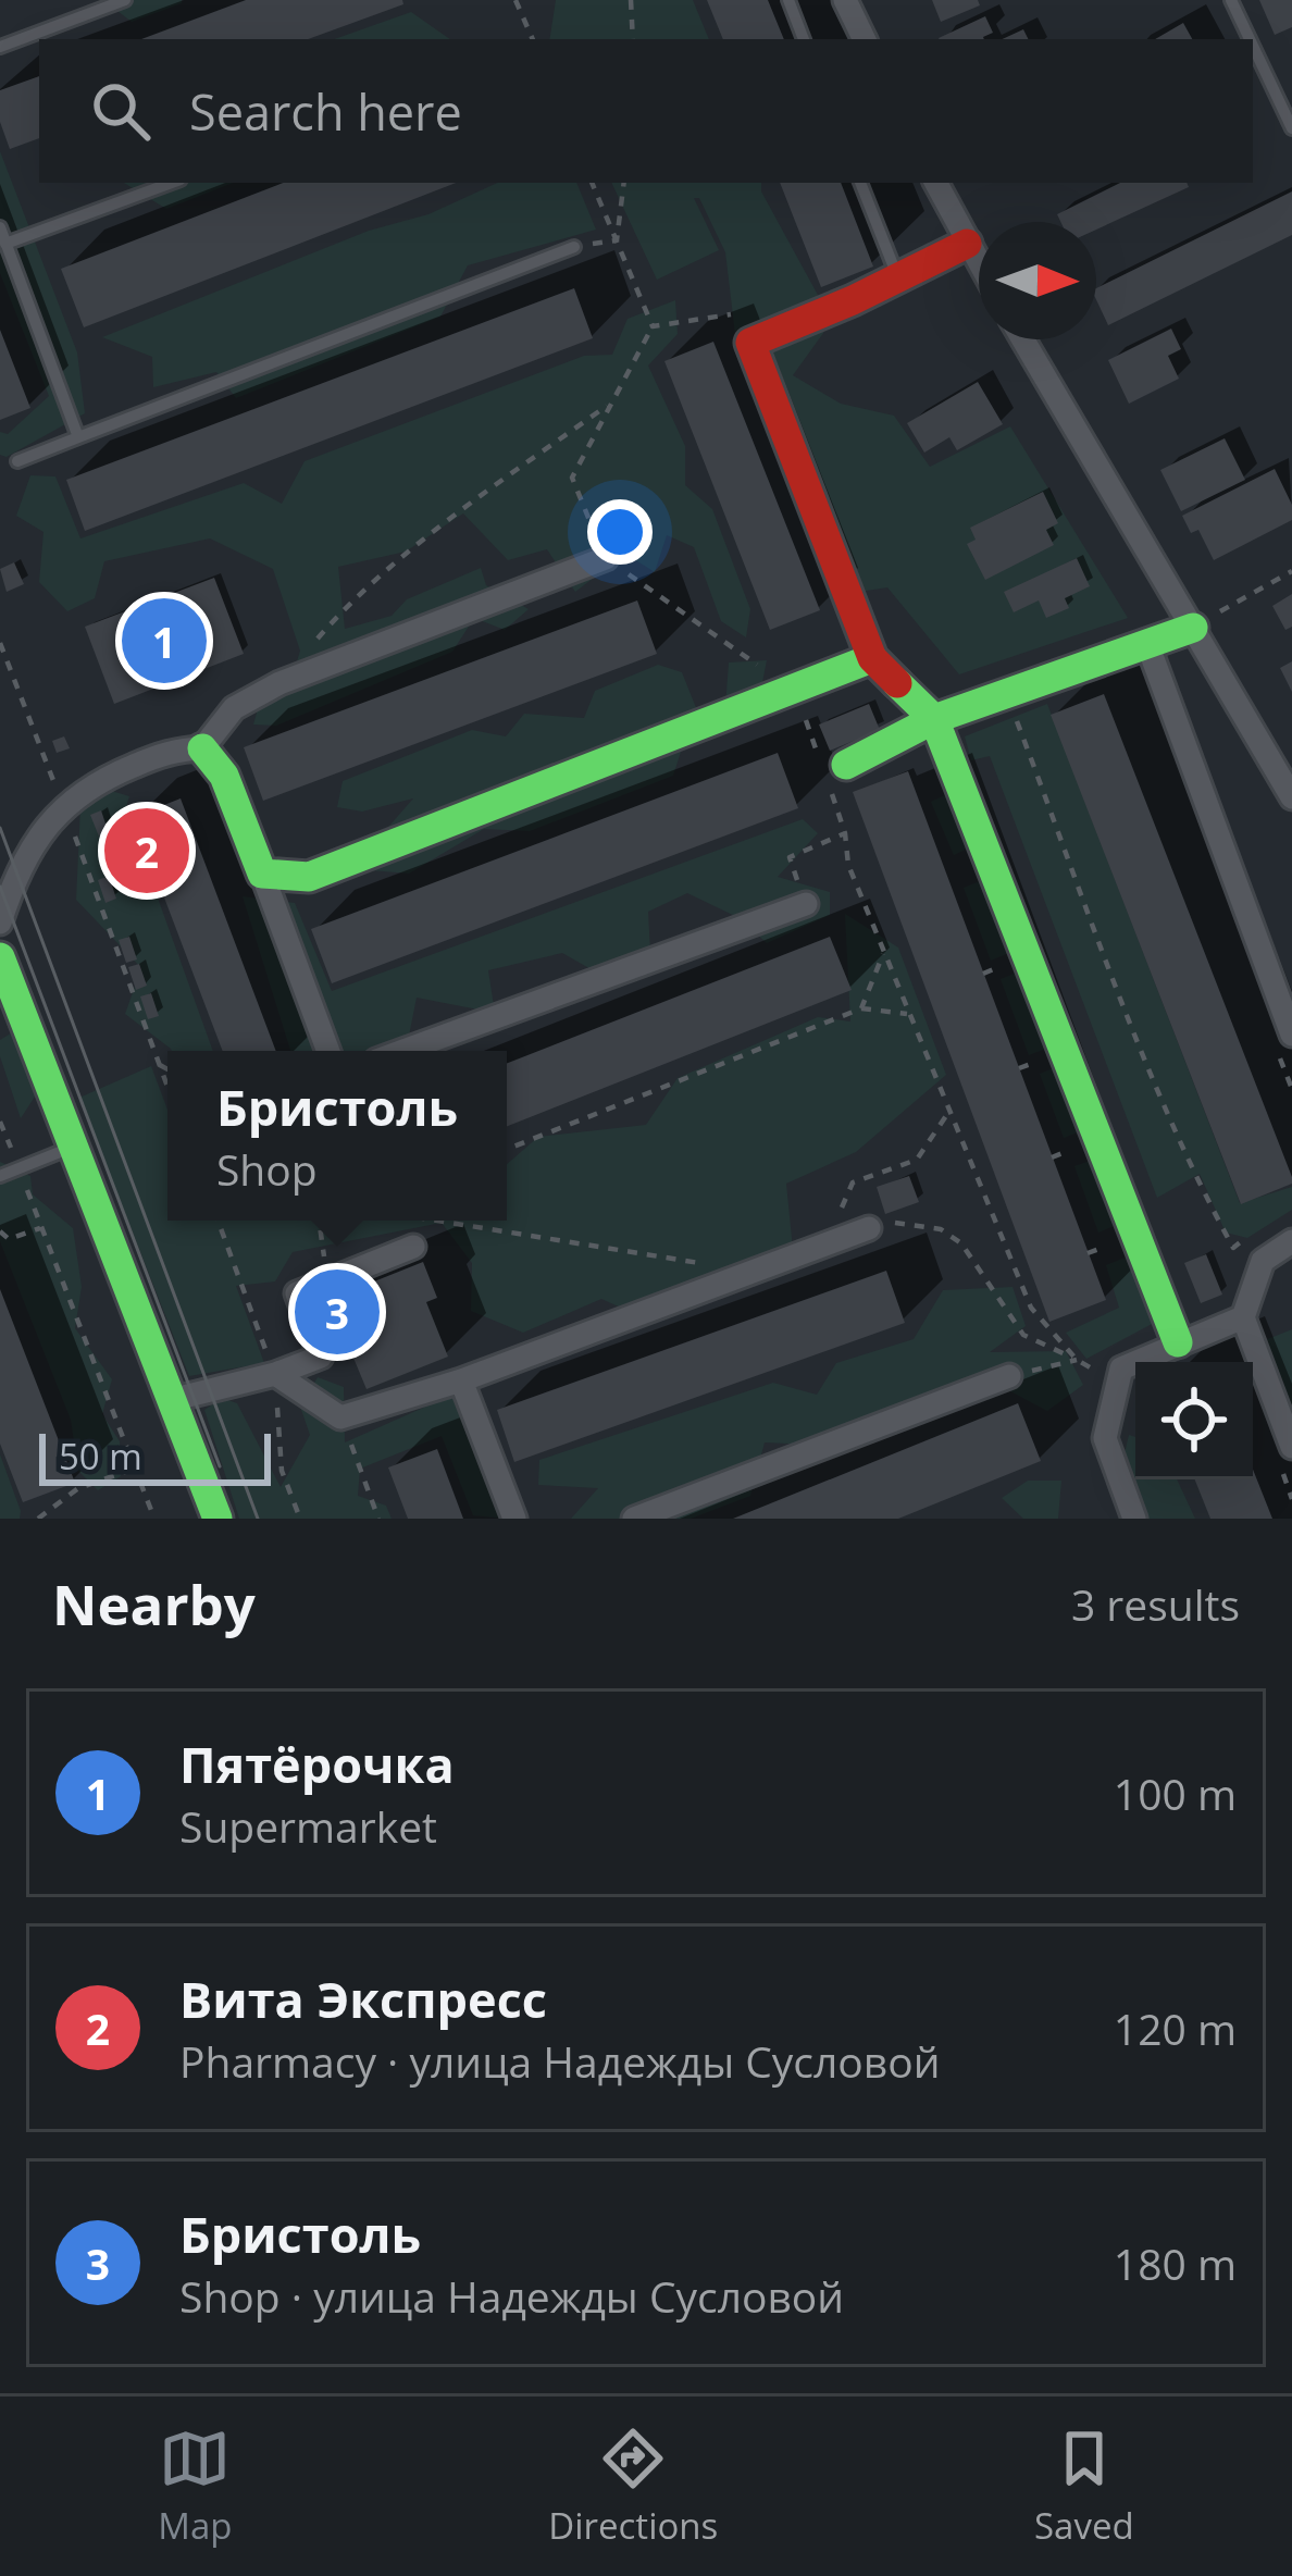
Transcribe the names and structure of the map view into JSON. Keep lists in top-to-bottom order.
{
  "scale_bar": "50 m",
  "north": "right",
  "page": {
    "search": "Search here",
    "pins": ["1", "2", "3"],
    "popup": ["Бристоль", "Shop"],
    "scale": "50 m",
    "heading": ["Nearby", "3 results"],
    "list": [
      {
        "mark": "1",
        "name": "Пятёрочка",
        "note": "Supermarket",
        "value": "100 m"
      },
      {
        "mark": "2",
        "name": "Вита Экспресс",
        "note": "Pharmacy · улица Надежды Сусловой",
        "value": "120 m"
      },
      {
        "mark": "3",
        "name": "Бристоль",
        "note": "Shop · улица Надежды Сусловой",
        "value": "180 m"
      }
    ],
    "nav": ["Map", "Directions", "Saved"]
  }
}
